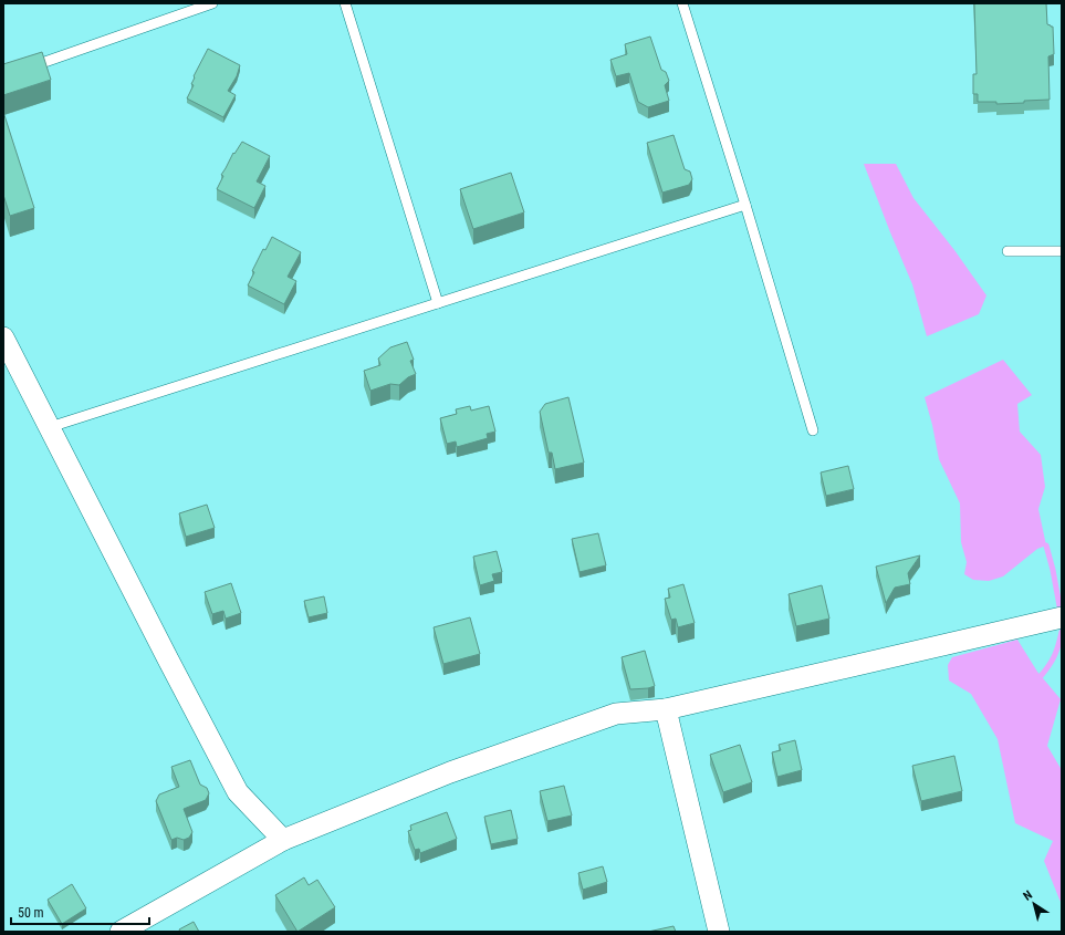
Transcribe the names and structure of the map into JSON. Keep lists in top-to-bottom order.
{
  "scale_bar": "50 m",
  "north": "top left"
}
